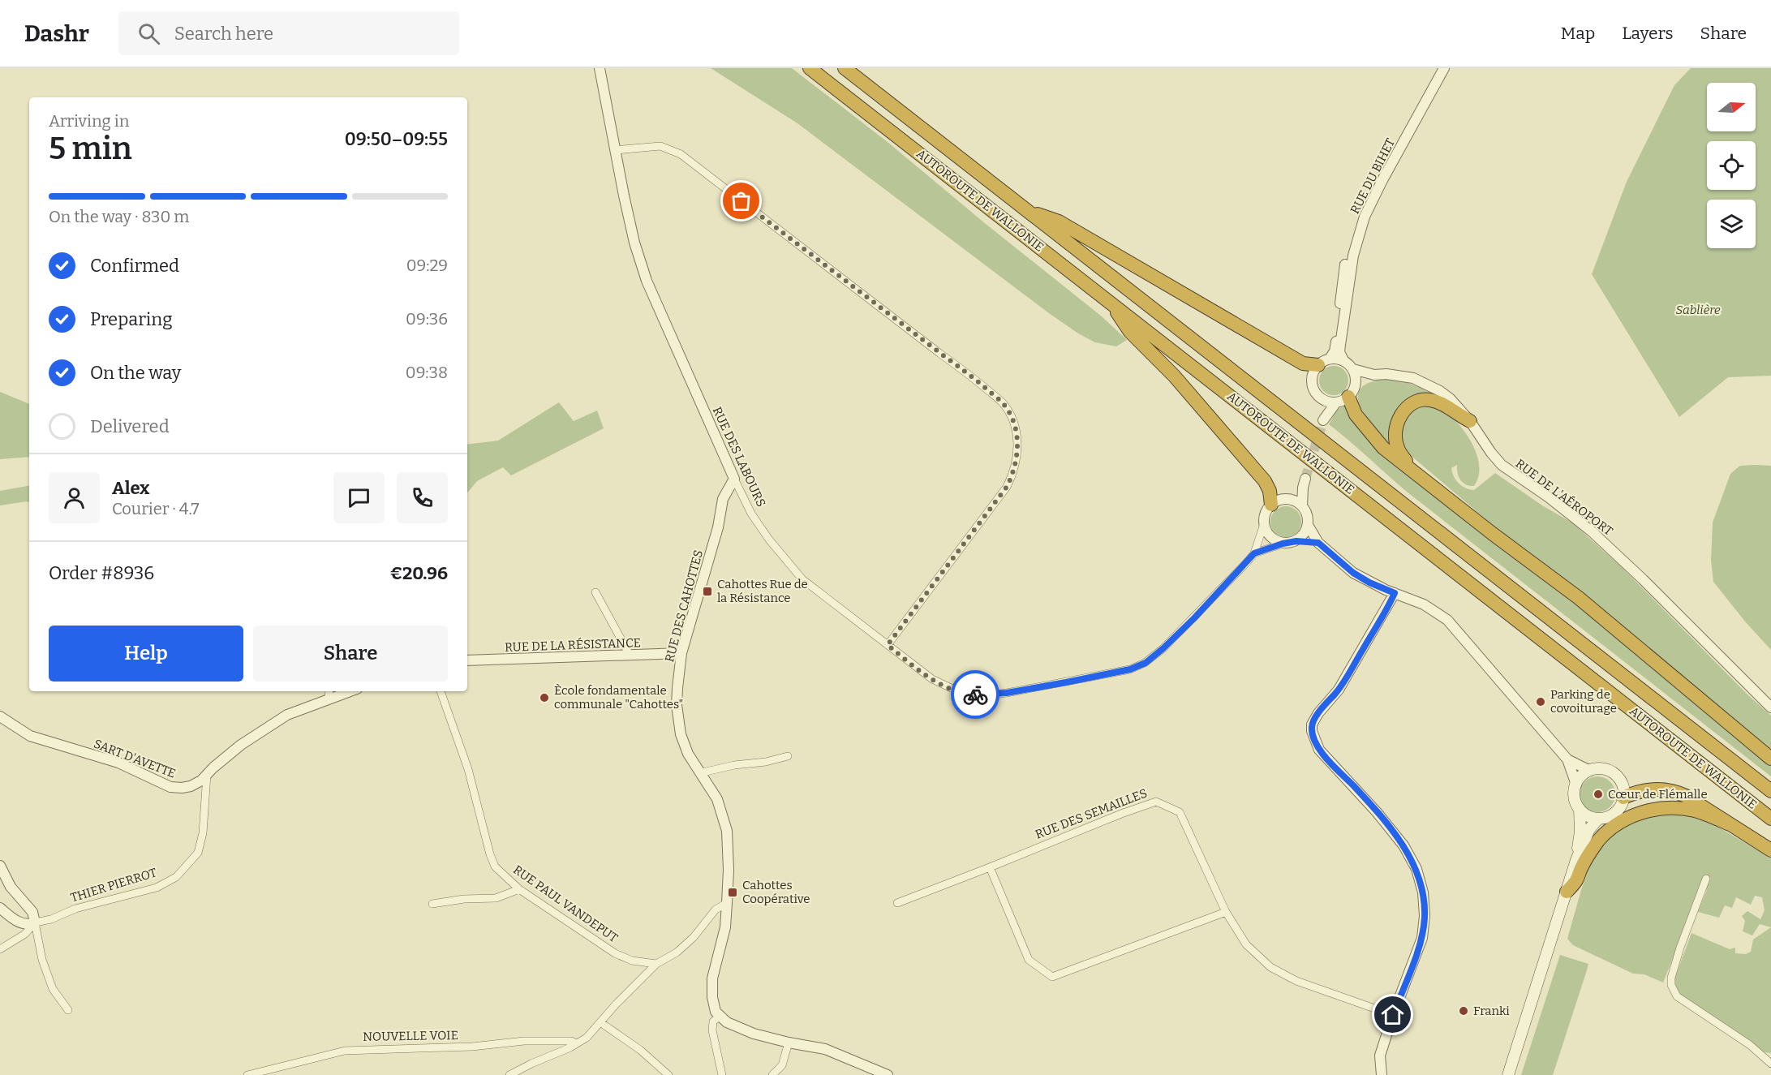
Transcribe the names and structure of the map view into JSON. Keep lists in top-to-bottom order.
{
  "streets": {
    "highway": ["AUTOROUTE DE WALLONIE"],
    "street": [
      "RUE DU BIHET",
      "RUE DES LABOURS",
      "RUE DE L'AÉROPORT",
      "RUE DES CAHOTTES",
      "RUE DE LA RÉSISTANCE",
      "SART D'AVETTE",
      "RUE DES SEMAILLES",
      "THIER PIERROT",
      "RUE PAUL VANDEPUT",
      "NOUVELLE VOIE"
    ]
  },
  "crossings": [
    ["RUE DU BIHET", "RUE DE L'AÉROPORT"],
    ["RUE DES LABOURS", "RUE DES CAHOTTES"],
    ["RUE DES CAHOTTES", "RUE DE LA RÉSISTANCE"],
    ["SART D'AVETTE", "THIER PIERROT"]
  ],
  "parks": ["Sablière"],
  "places": {
    "transit": ["Cahottes Rue de la Résistance", "Cahottes Coopérative"],
    "other": [
      "Ècole fondamentale communale \"Cahottes\"",
      "Parking de covoiturage",
      "Cœur de Flémalle",
      "Franki"
    ]
  },
  "north": "right",
  "page": {
    "header": "Dashr",
    "search": "Search here",
    "nav": ["Map", "Layers", "Share"],
    "heading": ["5 min", "Arriving in", "09:50–09:55"],
    "panel": [
      "Alex",
      "Courier · 4.7",
      "Order #8936",
      "€20.96"
    ],
    "bar": "On the way · 830 m",
    "list": [
      ["Confirmed", "09:29"],
      ["Preparing", "09:36"],
      ["On the way", "09:38"],
      "Delivered"
    ],
    "buttons": ["Help", "Share"]
  }
}
